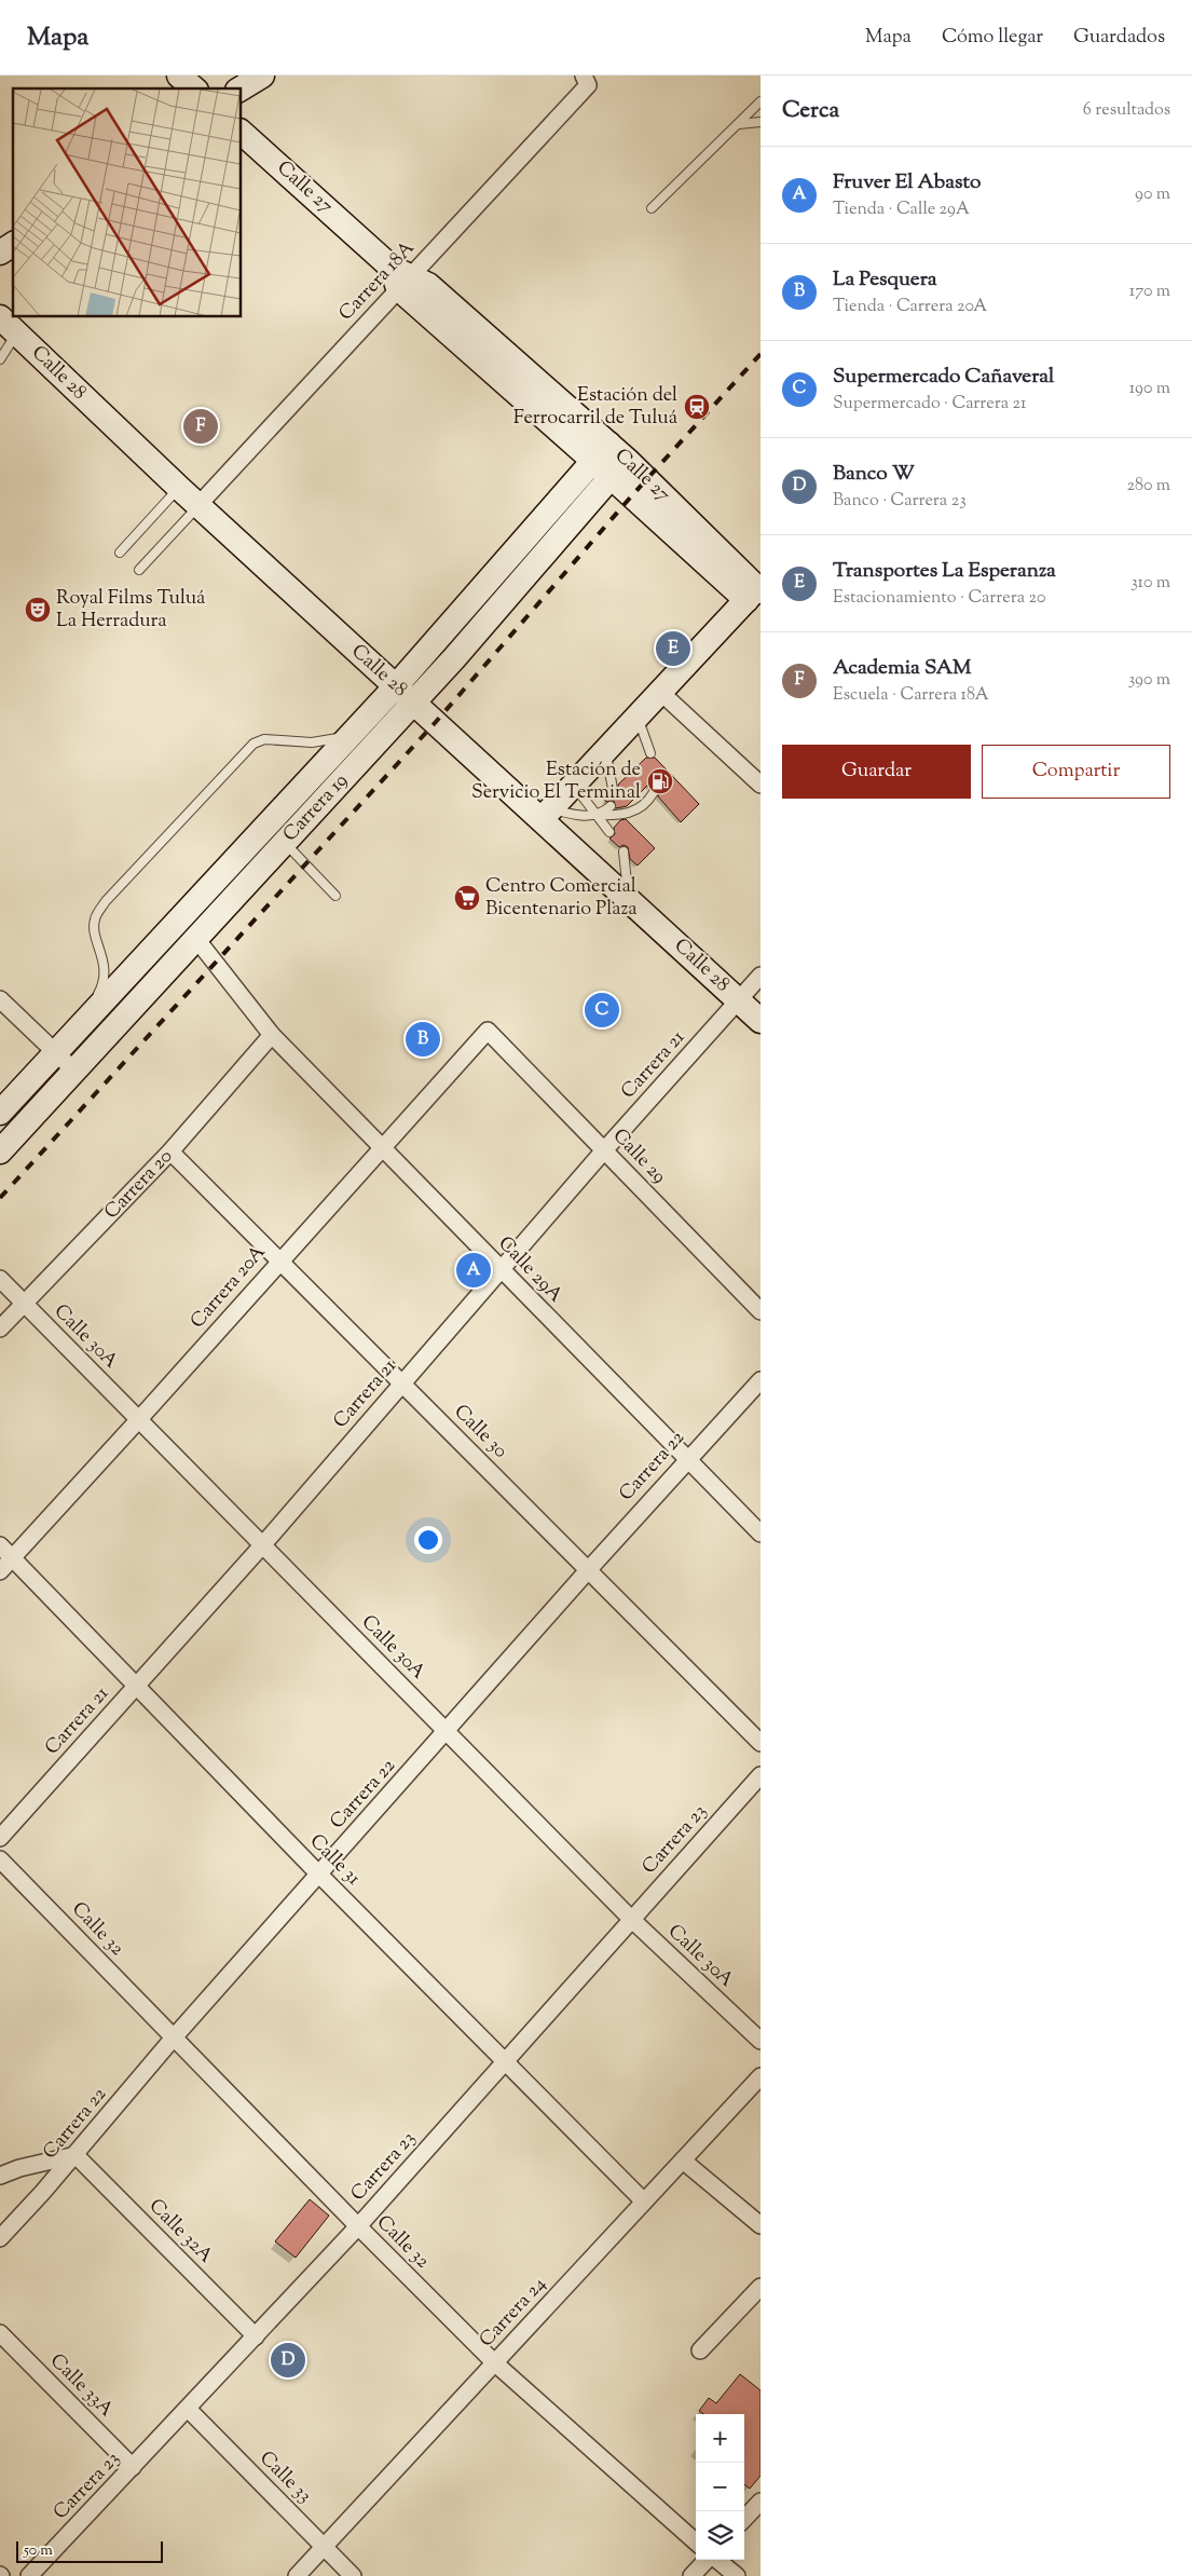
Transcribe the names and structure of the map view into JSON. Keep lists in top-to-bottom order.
{
  "streets": {
    "main road": ["Calle 27", "Calle 28", "Carrera 19"],
    "street": [
      "Carrera 18A",
      "Carrera 21",
      "Calle 29",
      "Carrera 20",
      "Calle 29A",
      "Carrera 20A",
      "Calle 30A",
      "Calle 30",
      "Carrera 22",
      "Carrera 23",
      "Calle 31",
      "Calle 32",
      "Calle 32A",
      "Carrera 24",
      "Calle 33A",
      "Calle 33"
    ]
  },
  "crossings": [
    ["Calle 27", "Carrera 18A"],
    ["Calle 27", "Carrera 19"],
    ["Carrera 18A", "Calle 28"],
    ["Calle 28", "Carrera 19"],
    ["Calle 28", "Carrera 21"],
    ["Carrera 19", "Calle 29A"],
    ["Carrera 21", "Calle 29"],
    ["Carrera 21", "Calle 29A"],
    ["Carrera 21", "Calle 30A"],
    ["Carrera 21", "Calle 30"],
    ["Carrera 21", "Calle 31"],
    ["Calle 29", "Carrera 20A"],
    ["Carrera 20", "Calle 29A"],
    ["Carrera 20", "Calle 30A"],
    ["Carrera 20", "Calle 30"],
    ["Calle 29A", "Carrera 20A"],
    ["Calle 29A", "Carrera 22"],
    ["Carrera 20A", "Calle 30A"],
    ["Carrera 20A", "Calle 30"],
    ["Carrera 20A", "Calle 31"],
    ["Calle 30A", "Carrera 22"],
    ["Calle 30A", "Carrera 23"],
    ["Calle 30", "Carrera 22"],
    ["Carrera 22", "Calle 31"],
    ["Carrera 22", "Calle 32"],
    ["Carrera 22", "Calle 32A"],
    ["Carrera 23", "Calle 31"],
    ["Carrera 23", "Calle 32"],
    ["Carrera 23", "Calle 32A"],
    ["Carrera 23", "Calle 33A"],
    ["Carrera 23", "Calle 33"],
    ["Calle 31", "Carrera 24"],
    ["Calle 32", "Carrera 24"],
    ["Carrera 24", "Calle 33"]
  ],
  "places": {
    "station": ["Estación del Ferrocarril de Tuluá"],
    "theatre": ["Royal Films Tuluá La Herradura"],
    "fuel station": ["Estación de Servicio El Terminal"],
    "supermarket": ["Centro Comercial Bicentenario Plaza"]
  },
  "scale_bar": "50 m",
  "page": {
    "header": "Mapa",
    "nav": ["Mapa", "Cómo llegar", "Guardados"],
    "heading": ["Cerca", "6 resultados"],
    "list": [
      {
        "mark": "A",
        "name": "Fruver El Abasto",
        "note": "Tienda · Calle 29A",
        "value": "90 m"
      },
      {
        "mark": "B",
        "name": "La Pesquera",
        "note": "Tienda · Carrera 20A",
        "value": "170 m"
      },
      {
        "mark": "C",
        "name": "Supermercado Cañaveral",
        "note": "Supermercado · Carrera 21",
        "value": "190 m"
      },
      {
        "mark": "D",
        "name": "Banco W",
        "note": "Banco · Carrera 23",
        "value": "280 m"
      },
      {
        "mark": "E",
        "name": "Transportes La Esperanza",
        "note": "Estacionamiento · Carrera 20",
        "value": "310 m"
      },
      {
        "mark": "F",
        "name": "Academia SAM",
        "note": "Escuela · Carrera 18A",
        "value": "390 m"
      }
    ],
    "pins": [
      "F",
      "E",
      "C",
      "B",
      "A",
      "D"
    ],
    "buttons": ["Guardar", "Compartir"],
    "map_buttons": ["+", "−"],
    "scale": "50 m"
  }
}
